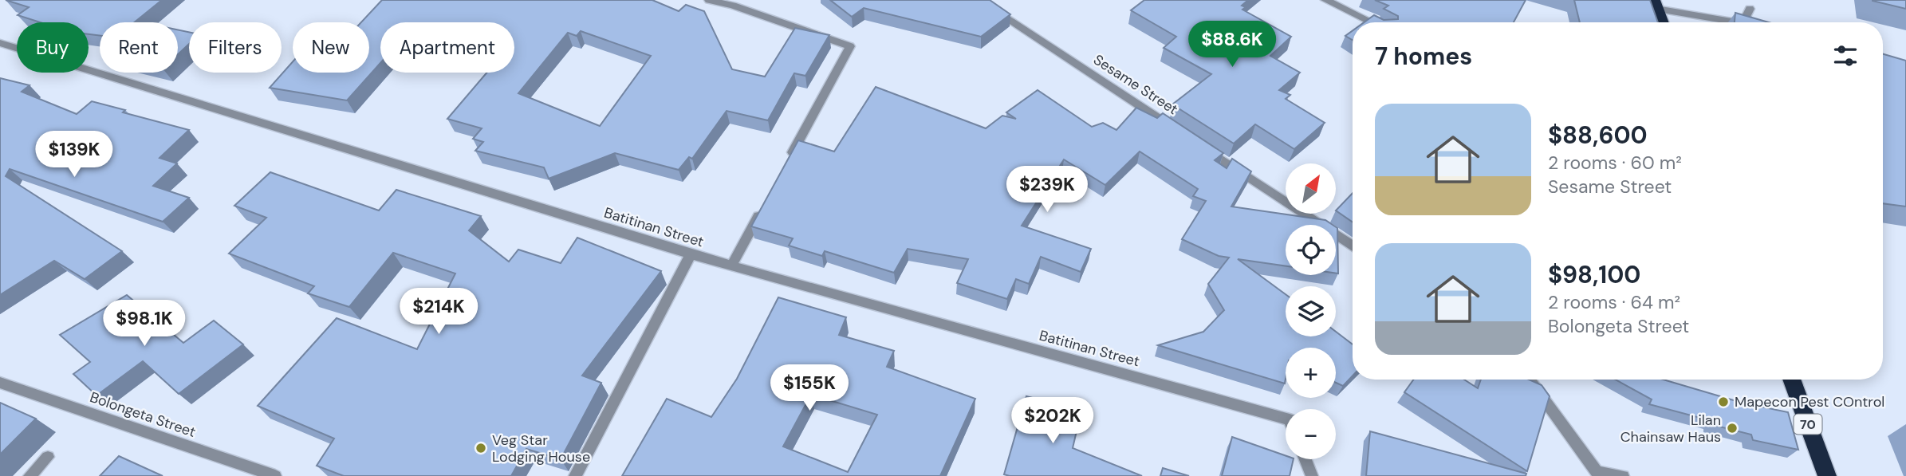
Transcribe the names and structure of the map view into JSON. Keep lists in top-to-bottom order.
{
  "streets": {
    "highway": ["70"],
    "street": ["Sesame Street", "Batitinan Street", "Bolongeta Street"]
  },
  "places": ["Mapecon Pest COntrol", "Lilan Chainsaw Haus", "Veg Star Lodging House"],
  "north": "top right",
  "page": {
    "price": [
      "$88.6K",
      "$139K",
      "$239K",
      "$214K",
      "$98.1K",
      "$155K",
      "$202K"
    ],
    "chip": [
      "Buy",
      "Rent",
      "Filters",
      "New",
      "Apartment"
    ],
    "heading": "7 homes",
    "list": [
      {
        "name": "$88,600",
        "note": "2 rooms · 60 m² · Sesame Street"
      },
      {
        "name": "$98,100",
        "note": "2 rooms · 64 m² · Bolongeta Street"
      }
    ],
    "map_buttons": ["+", "−"]
  }
}
